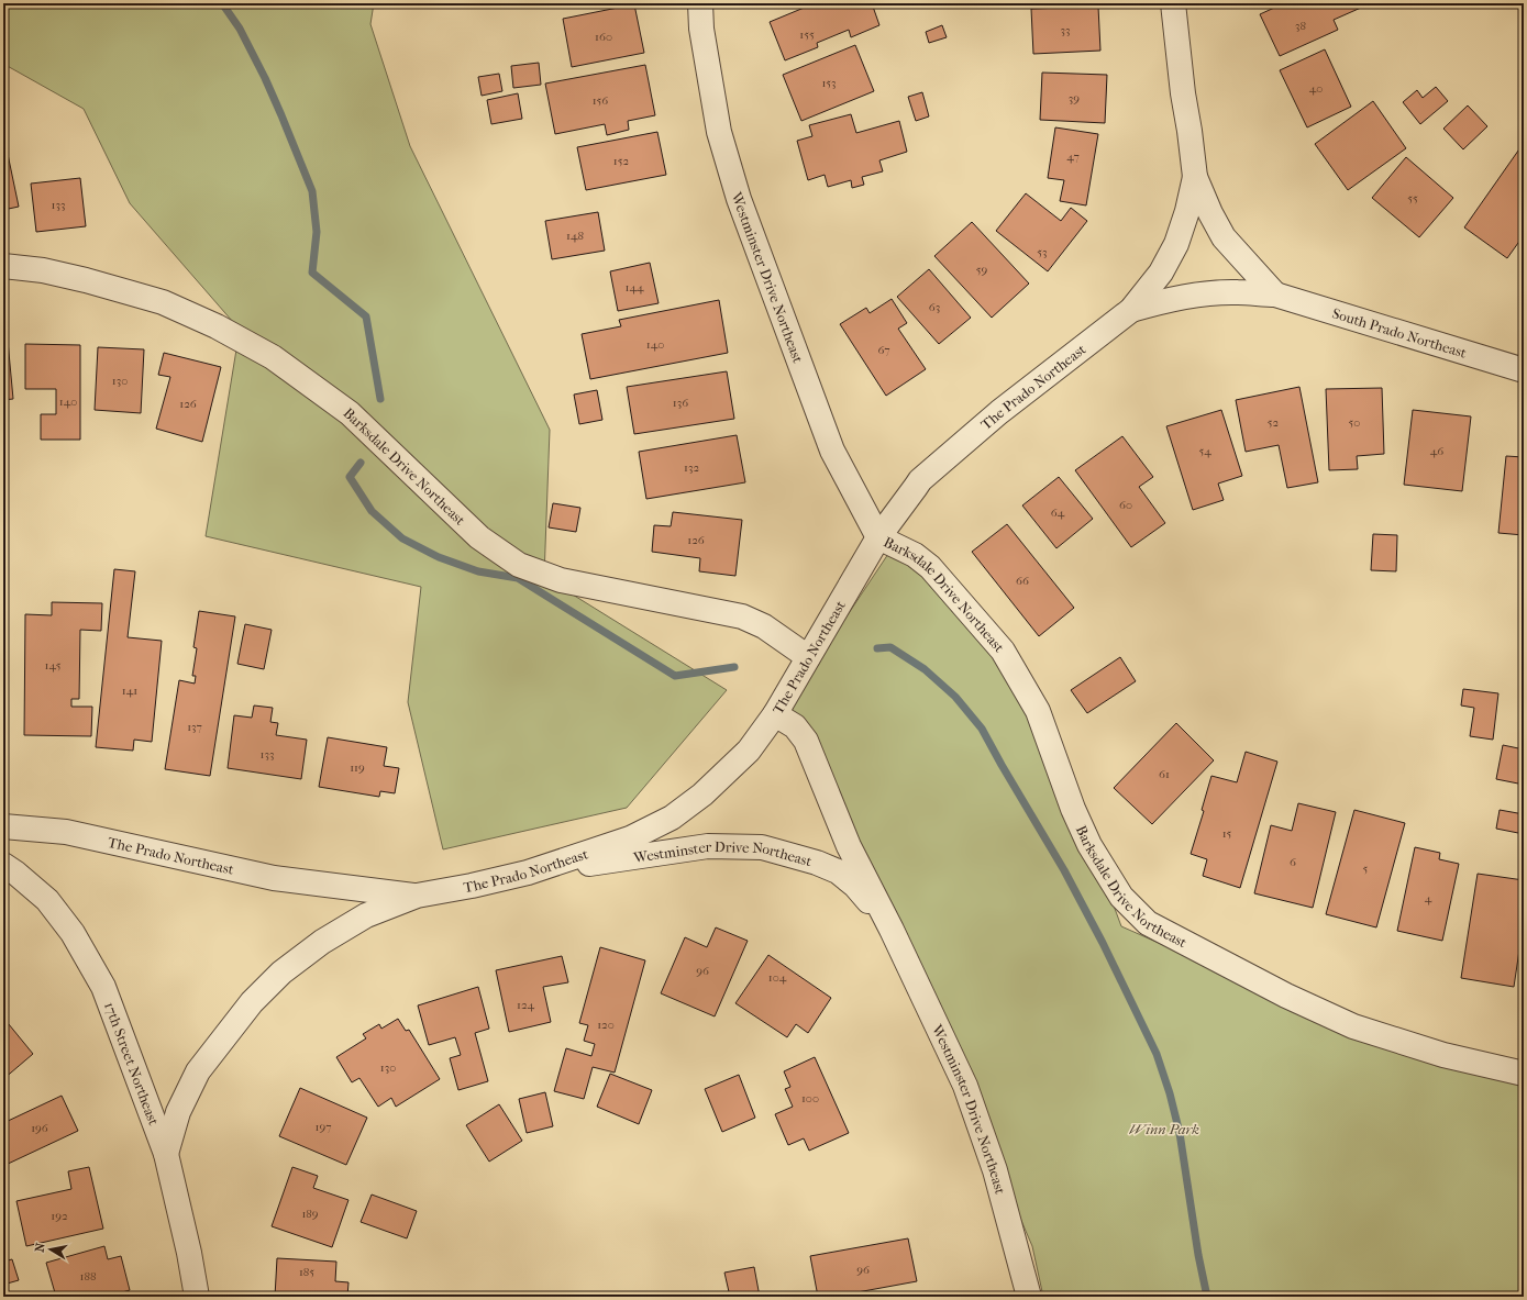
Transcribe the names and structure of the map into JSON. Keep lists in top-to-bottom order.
{
  "streets": {
    "street": [
      "Westminster Drive Northeast",
      "South Prado Northeast",
      "The Prado Northeast",
      "Barksdale Drive Northeast",
      "17th Street Northeast"
    ]
  },
  "crossings": [
    ["Westminster Drive Northeast", "The Prado Northeast"],
    ["Westminster Drive Northeast", "Barksdale Drive Northeast"],
    ["South Prado Northeast", "The Prado Northeast"],
    ["The Prado Northeast", "Barksdale Drive Northeast"],
    ["The Prado Northeast", "17th Street Northeast"]
  ],
  "parks": ["Winn Park"],
  "house_numbers": [
    "38",
    "33",
    "155",
    "160",
    "153",
    "40",
    "39",
    "156",
    "47",
    "152",
    "55",
    "133",
    "148",
    "53",
    "59",
    "144",
    "63",
    "140",
    "67",
    "130",
    "140",
    "136",
    "126",
    "52",
    "50",
    "54",
    "46",
    "132",
    "60",
    "64",
    "126",
    "66",
    "145",
    "141",
    "137",
    "133",
    "119",
    "61",
    "15",
    "6",
    "5",
    "4",
    "96",
    "104",
    "124",
    "120",
    "130",
    "100",
    "197",
    "196",
    "189",
    "192",
    "96",
    "185",
    "188"
  ],
  "north": "left"
}
